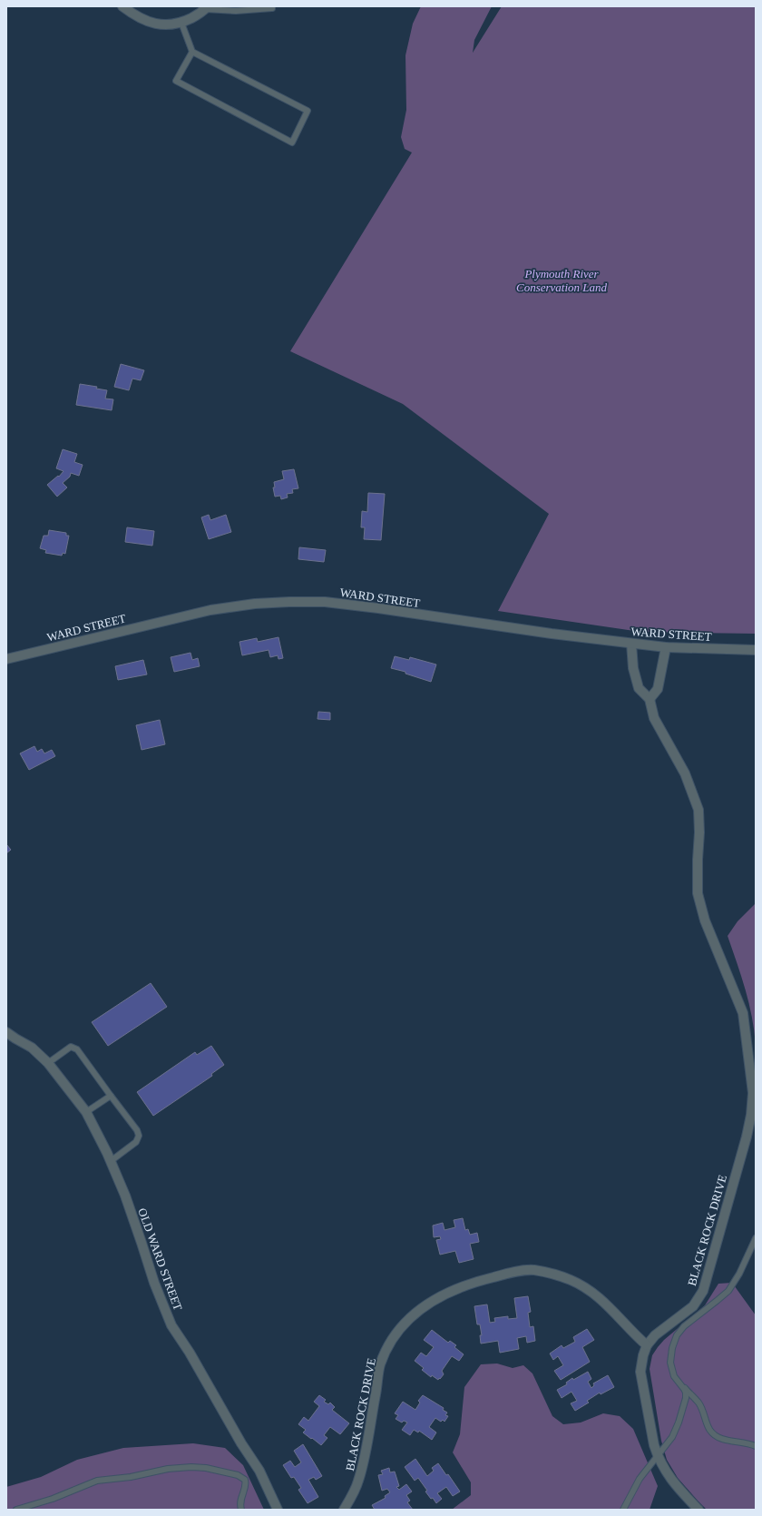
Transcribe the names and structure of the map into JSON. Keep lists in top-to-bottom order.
{
  "streets": {
    "street": ["WARD STREET", "BLACK ROCK DRIVE", "OLD WARD STREET"]
  },
  "crossings": [
    ["WARD STREET", "BLACK ROCK DRIVE"]
  ],
  "parks": ["Plymouth River Conservation Land"]
}
